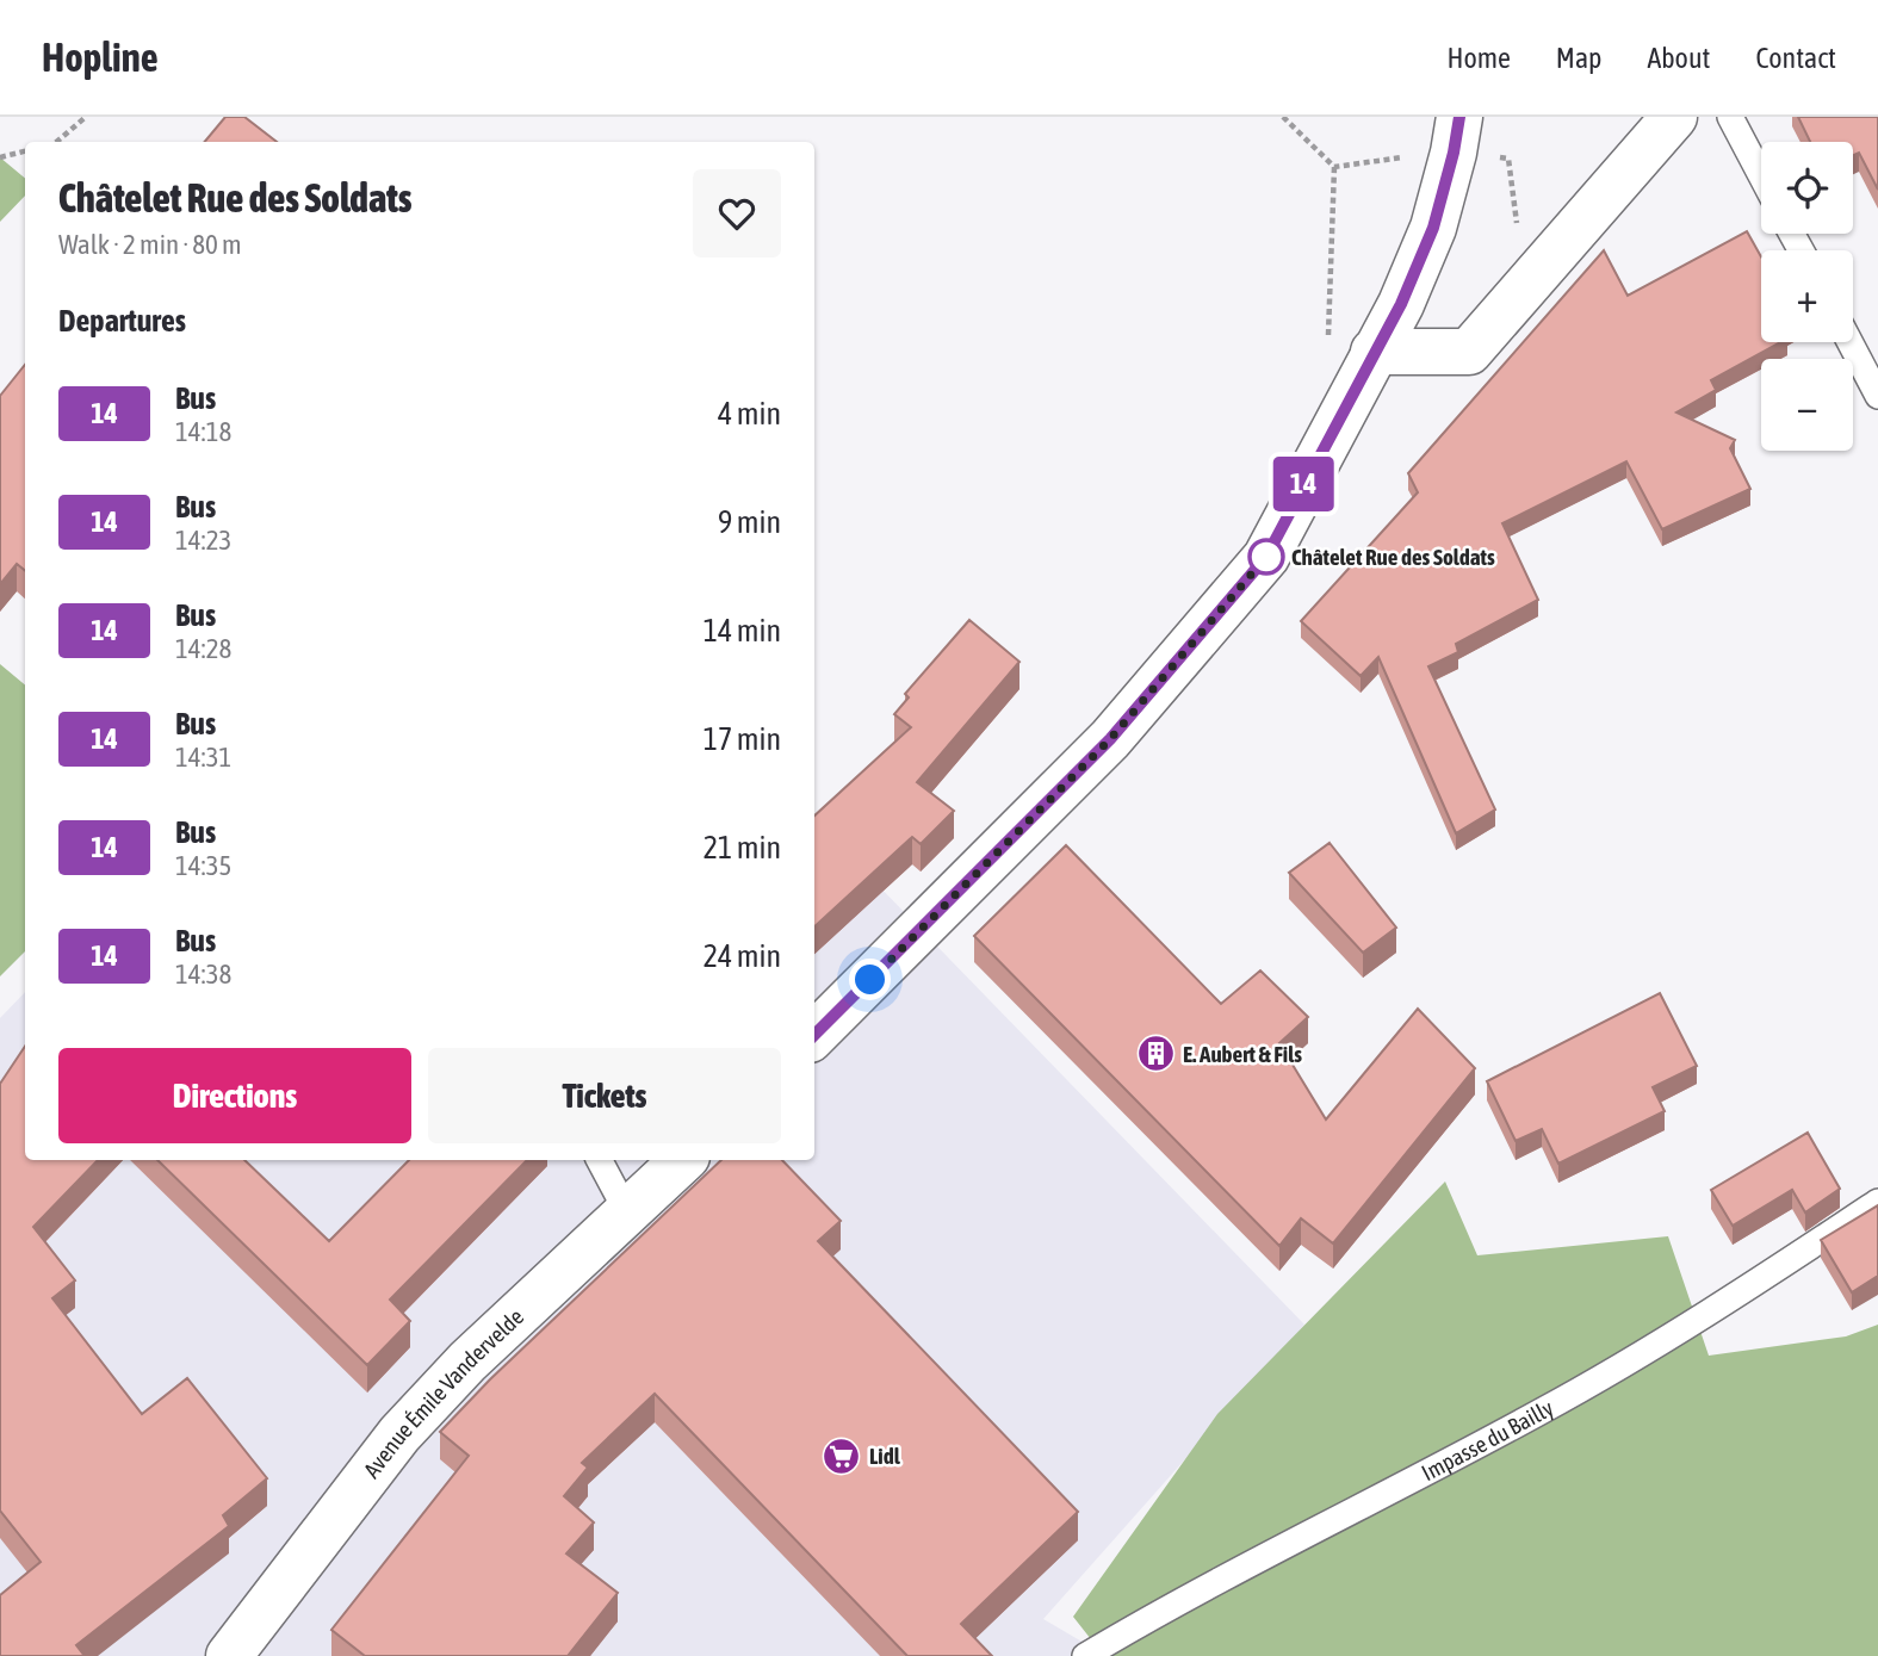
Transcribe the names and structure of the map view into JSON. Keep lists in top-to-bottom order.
{
  "streets": {
    "main road": ["Avenue Émile Vandervelde"],
    "lane": ["Impasse du Bailly"]
  },
  "places": {
    "other": ["Châtelet Rue des Soldats"],
    "building": ["E. Aubert & Fils"],
    "supermarket": ["Lidl"]
  },
  "lines": ["bus line 14"],
  "page": {
    "header": "Hopline",
    "nav": [
      "Home",
      "Map",
      "About",
      "Contact"
    ],
    "on_map": "14",
    "map_buttons": ["+", "−"],
    "heading": [
      ["Châtelet Rue des Soldats", "Walk · 2 min · 80 m"],
      "Departures"
    ],
    "list": [
      {
        "mark": "14",
        "name": "Bus",
        "note": "14:18",
        "value": "4 min"
      },
      {
        "mark": "14",
        "name": "Bus",
        "note": "14:23",
        "value": "9 min"
      },
      {
        "mark": "14",
        "name": "Bus",
        "note": "14:28",
        "value": "14 min"
      },
      {
        "mark": "14",
        "name": "Bus",
        "note": "14:31",
        "value": "17 min"
      },
      {
        "mark": "14",
        "name": "Bus",
        "note": "14:35",
        "value": "21 min"
      },
      {
        "mark": "14",
        "name": "Bus",
        "note": "14:38",
        "value": "24 min"
      }
    ],
    "buttons": ["Directions", "Tickets"]
  }
}
